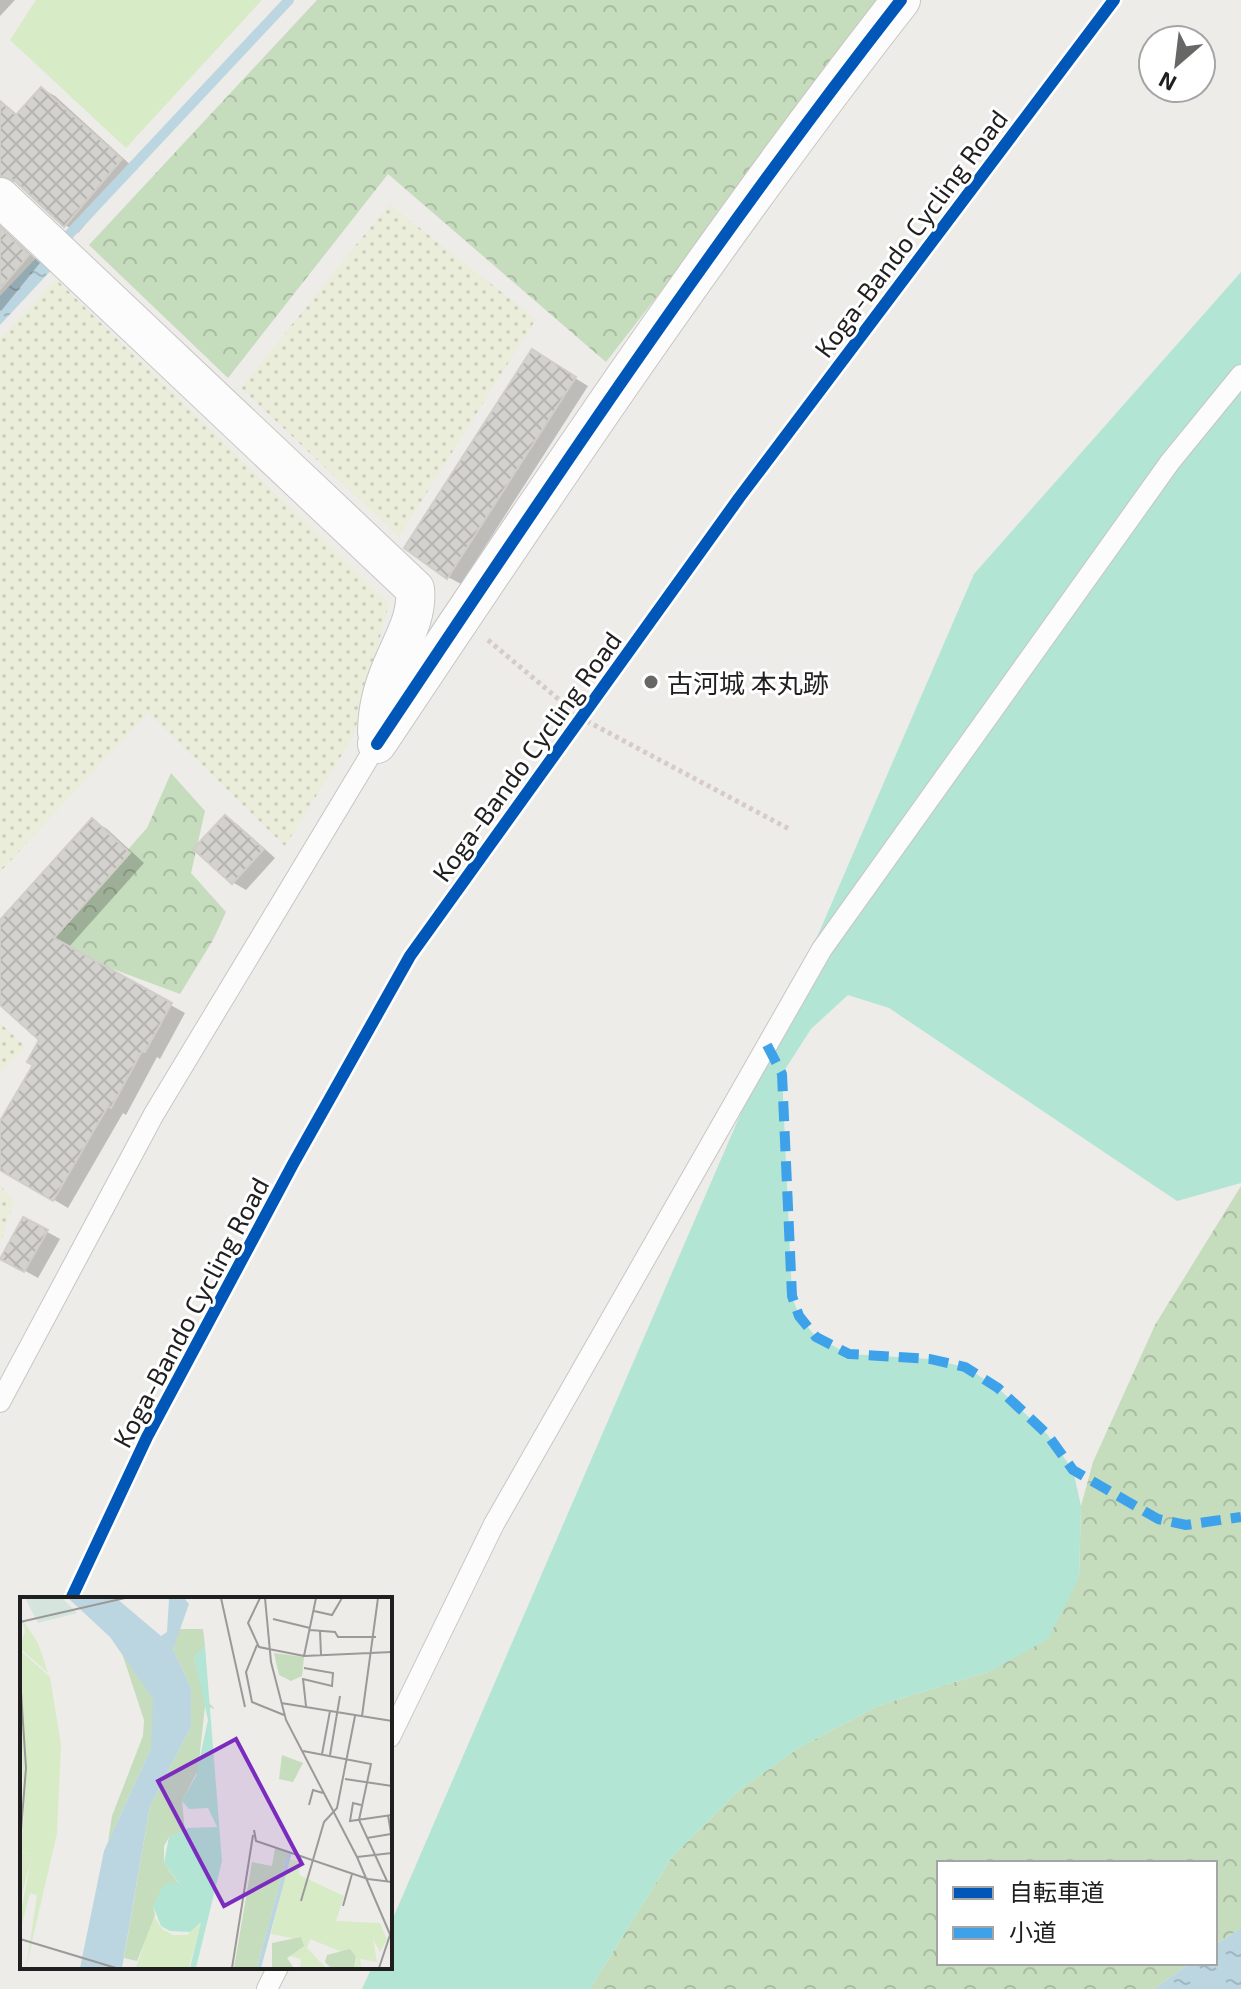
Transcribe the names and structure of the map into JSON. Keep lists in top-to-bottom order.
{
  "streets": {
    "cycle path": ["Koga-Bando Cycling Road"]
  },
  "places": ["古河城 本丸跡"],
  "legend": ["自転車道", "小道"],
  "north": "bottom left"
}
